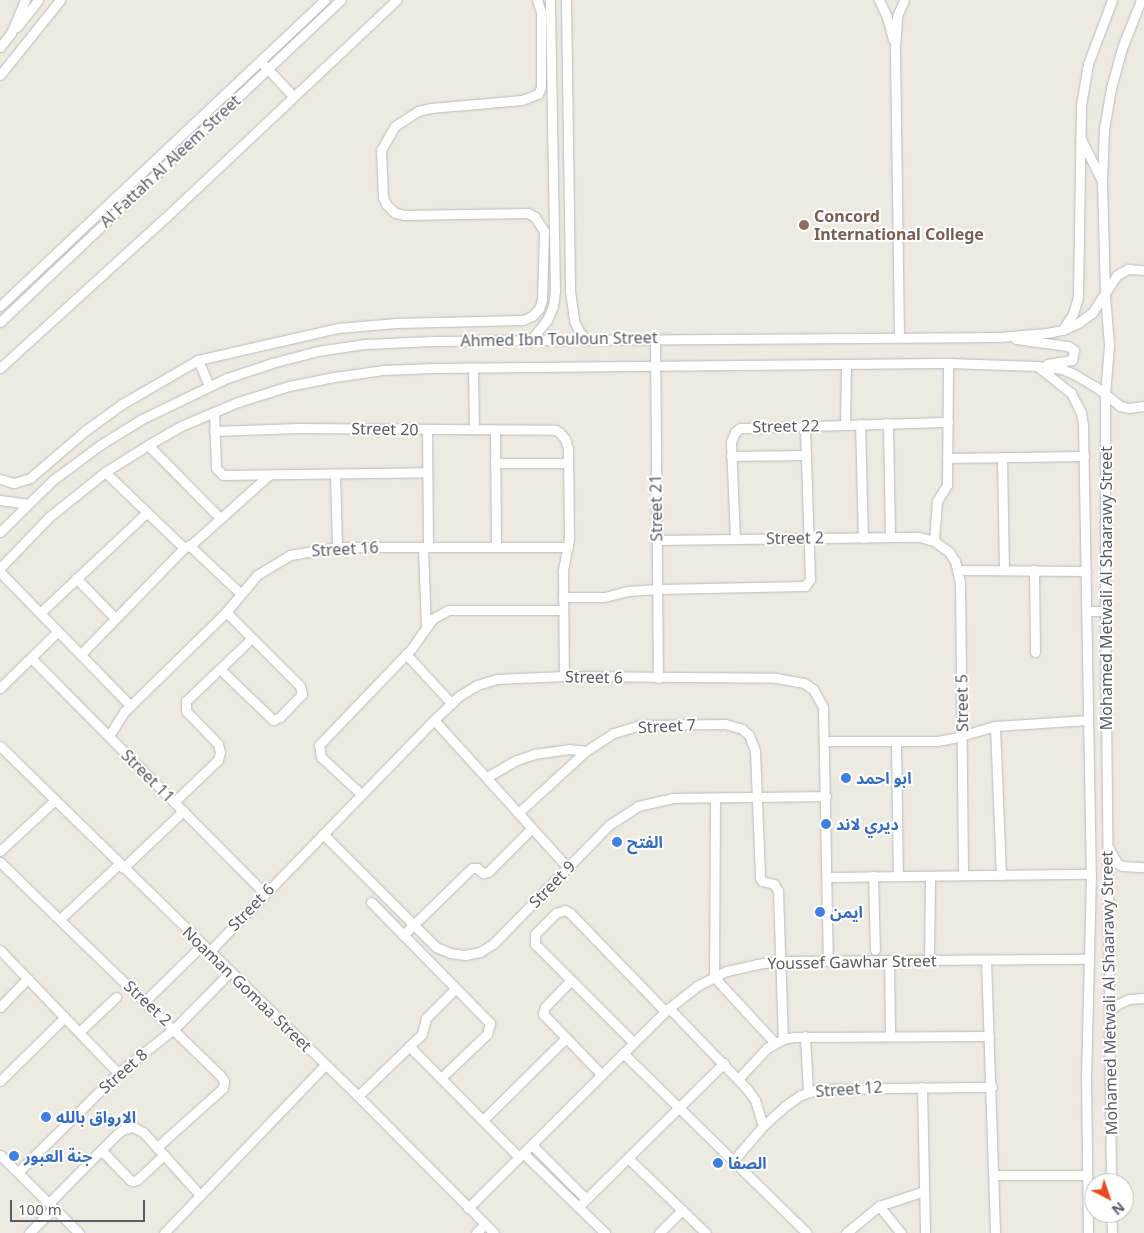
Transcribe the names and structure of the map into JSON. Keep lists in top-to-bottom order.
{
  "streets": {
    "street": [
      "Al Fattah Al Aleem Street",
      "Ahmed Ibn Touloun Street",
      "Street 22",
      "Street 20",
      "Street 21",
      "Street 2",
      "Street 16",
      "Mohamed Metwali Al Shaarawy Street",
      "Street 6",
      "Street 5",
      "Street 7",
      "Street 11",
      "Street 9",
      "Youssef Gawhar Street",
      "Noaman Gomaa Street",
      "Street 8",
      "Street 12"
    ]
  },
  "crossings": [
    ["Ahmed Ibn Touloun Street", "Street 21"],
    ["Ahmed Ibn Touloun Street", "Mohamed Metwali Al Shaarawy Street"],
    ["Street 22", "Street 2"],
    ["Street 21", "Street 2"],
    ["Street 21", "Street 6"],
    ["Street 2", "Street 6"],
    ["Street 2", "Street 8"],
    ["Street 16", "Street 11"],
    ["Street 6", "Street 11"],
    ["Street 6", "Street 9"],
    ["Street 6", "Youssef Gawhar Street"],
    ["Street 6", "Noaman Gomaa Street"],
    ["Street 7", "Street 9"],
    ["Street 7", "Youssef Gawhar Street"],
    ["Youssef Gawhar Street", "Noaman Gomaa Street"],
    ["Noaman Gomaa Street", "Street 8"]
  ],
  "places": [
    "Concord International College",
    "ابو احمد",
    "ديري لاند",
    "الفتح",
    "ايمن",
    "الارواق بالله",
    "جنة العبور",
    "الصفا"
  ],
  "scale_bar": "100 m",
  "north": "bottom right"
}
